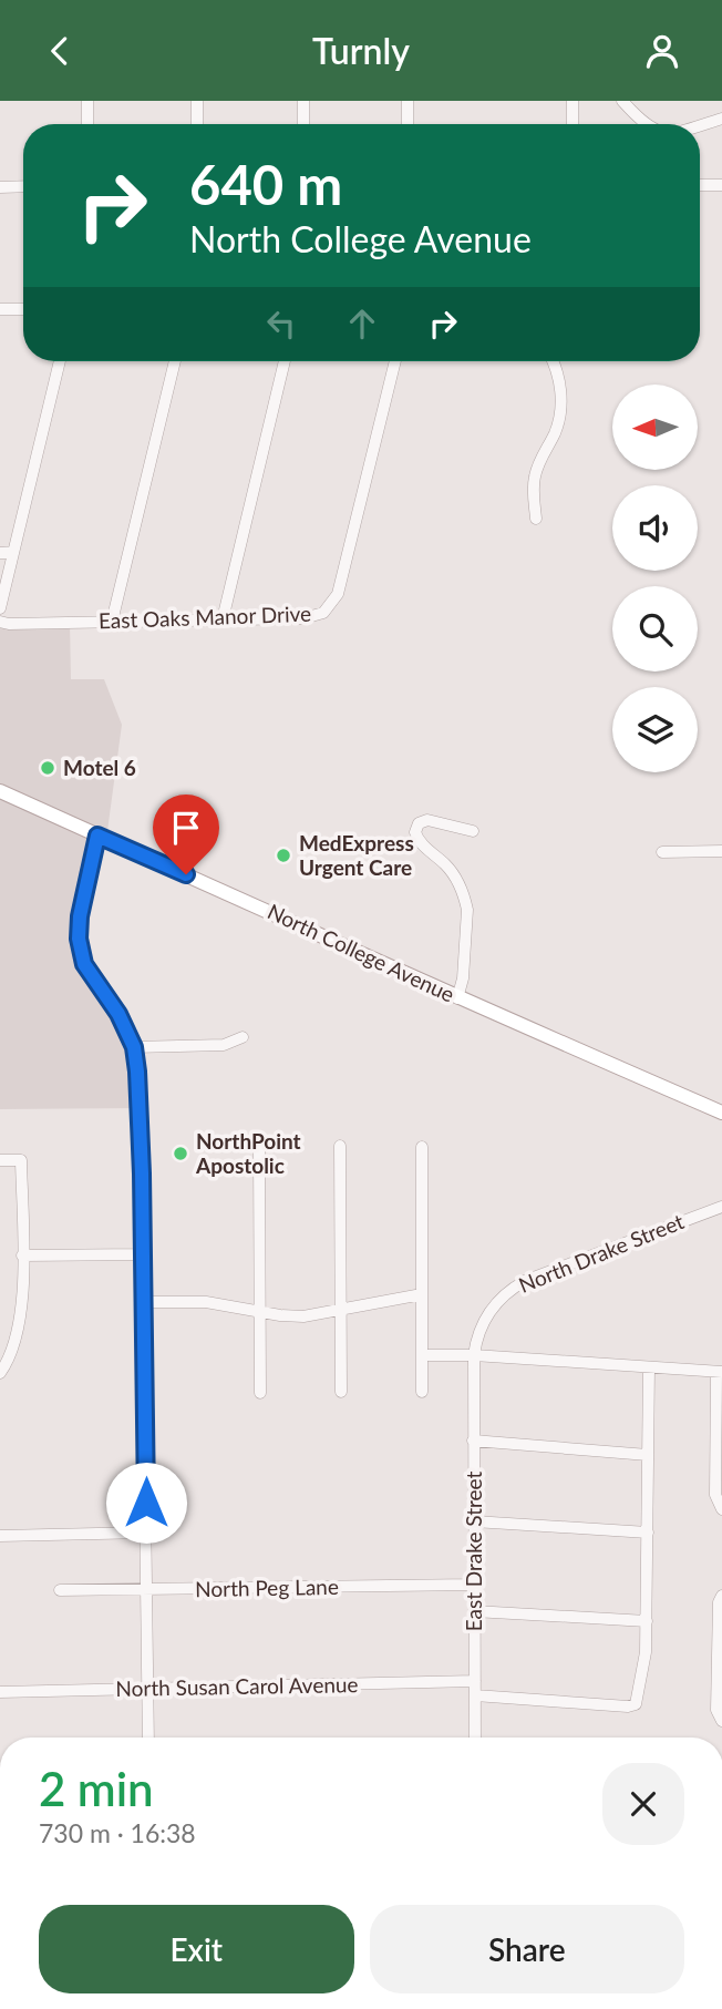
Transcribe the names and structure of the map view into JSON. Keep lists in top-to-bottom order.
{
  "streets": {
    "main road": ["North College Avenue"],
    "street": [
      "East Oaks Manor Drive",
      "North Drake Street",
      "East Drake Street",
      "North Peg Lane",
      "North Susan Carol Avenue"
    ]
  },
  "crossings": [
    ["North Drake Street", "East Drake Street"],
    ["East Drake Street", "North Peg Lane"],
    ["East Drake Street", "North Susan Carol Avenue"]
  ],
  "places": ["Motel 6", "MedExpress Urgent Care", "NorthPoint Apostolic"],
  "north": "left",
  "page": {
    "header": "Turnly",
    "turn": ["640 m", "North College Avenue"],
    "heading": ["2 min", "730 m · 16:38"],
    "buttons": ["Exit", "Share"]
  }
}
